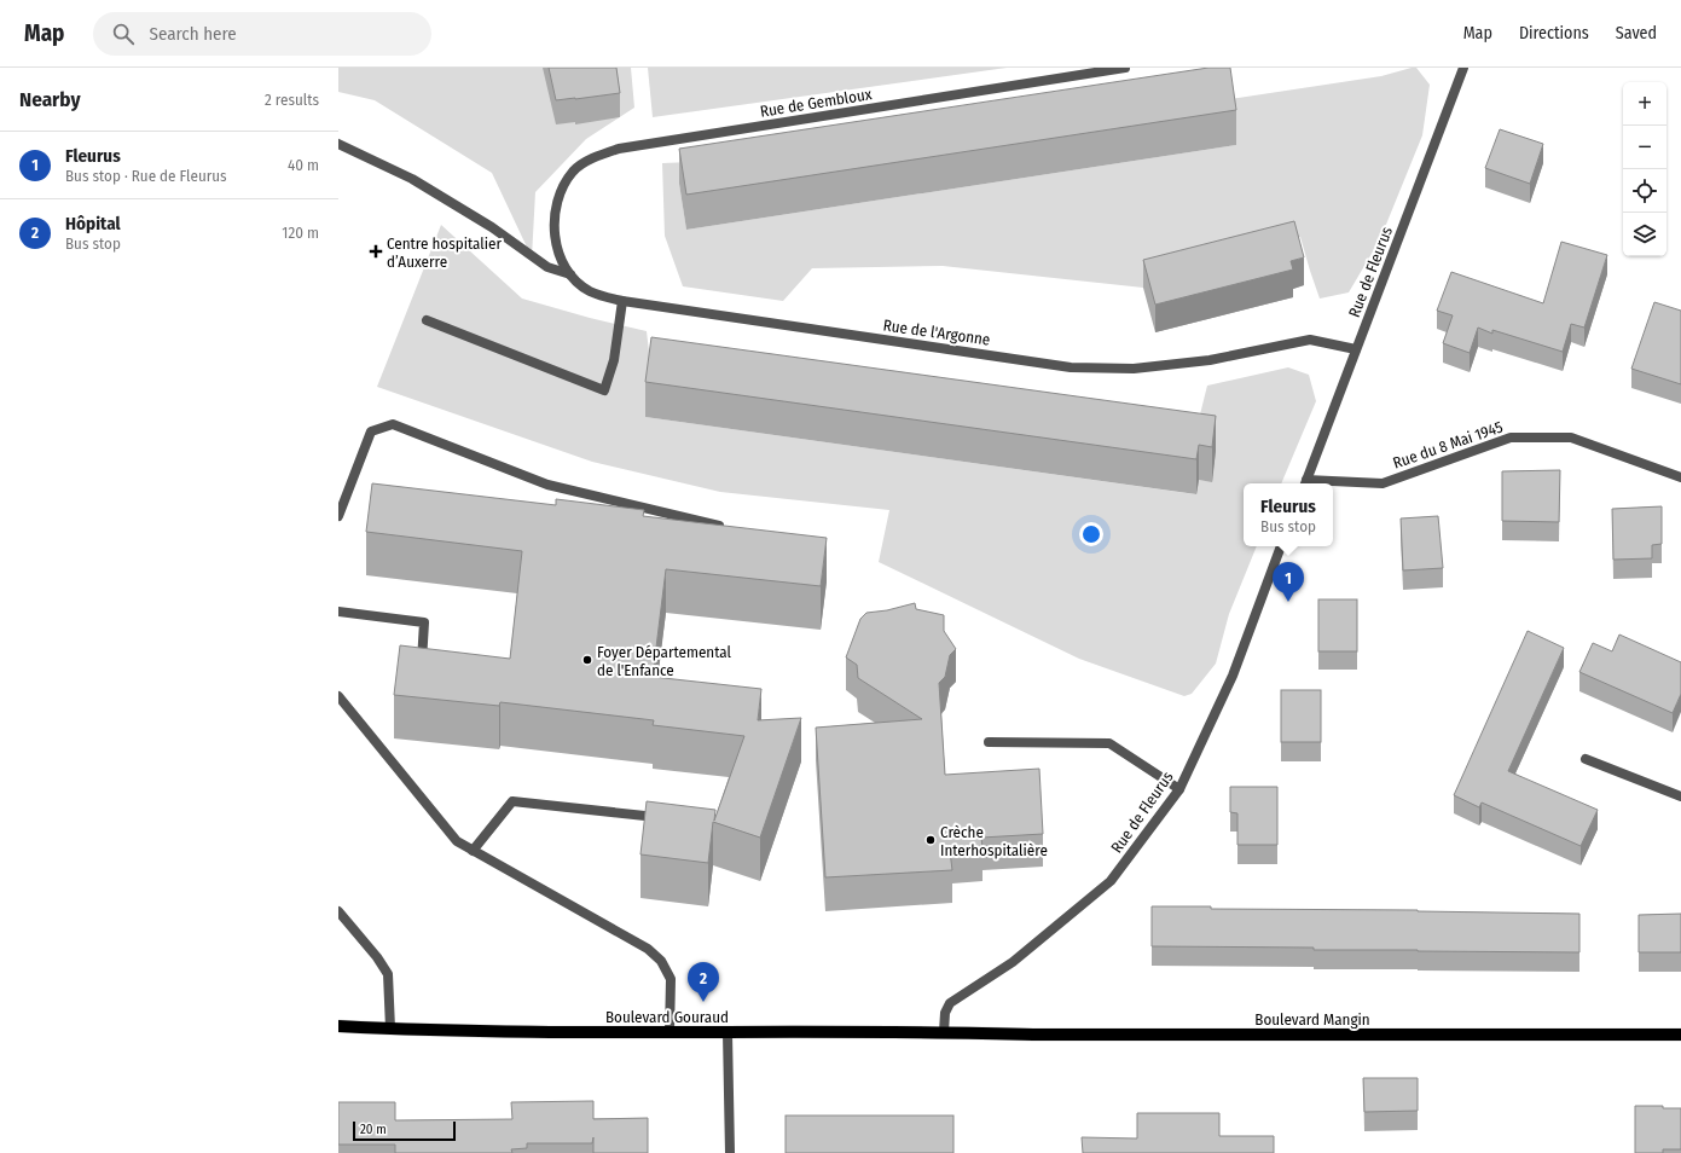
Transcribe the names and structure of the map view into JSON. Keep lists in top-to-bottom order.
{
  "streets": {
    "main road": ["Boulevard Gouraud", "Boulevard Mangin"],
    "street": [
      "Rue de Gembloux",
      "Rue de Fleurus",
      "Rue de l'Argonne",
      "Rue du 8 Mai 1945"
    ]
  },
  "crossings": [
    ["Rue de Gembloux", "Rue de l'Argonne"],
    ["Rue de Fleurus", "Rue de l'Argonne"],
    ["Rue de Fleurus", "Rue du 8 Mai 1945"],
    ["Rue de Fleurus", "Boulevard Gouraud"],
    ["Rue de Fleurus", "Boulevard Mangin"],
    ["Boulevard Gouraud", "Boulevard Mangin"]
  ],
  "places": {
    "health": ["Centre hospitalier d’Auxerre"],
    "other": ["Foyer Départemental de l'Enfance", "Crèche Interhospitalière"]
  },
  "scale_bar": "20 m",
  "page": {
    "header": "Map",
    "search": "Search here",
    "nav": ["Map", "Directions", "Saved"],
    "heading": ["Nearby", "2 results"],
    "map_buttons": ["+", "−"],
    "list": [
      {
        "mark": "1",
        "name": "Fleurus",
        "note": "Bus stop · Rue de Fleurus",
        "value": "40 m"
      },
      {
        "mark": "2",
        "name": "Hôpital",
        "note": "Bus stop",
        "value": "120 m"
      }
    ],
    "popup": ["Fleurus", "Bus stop"],
    "pins": ["1", "2"],
    "scale": "20 m"
  }
}
